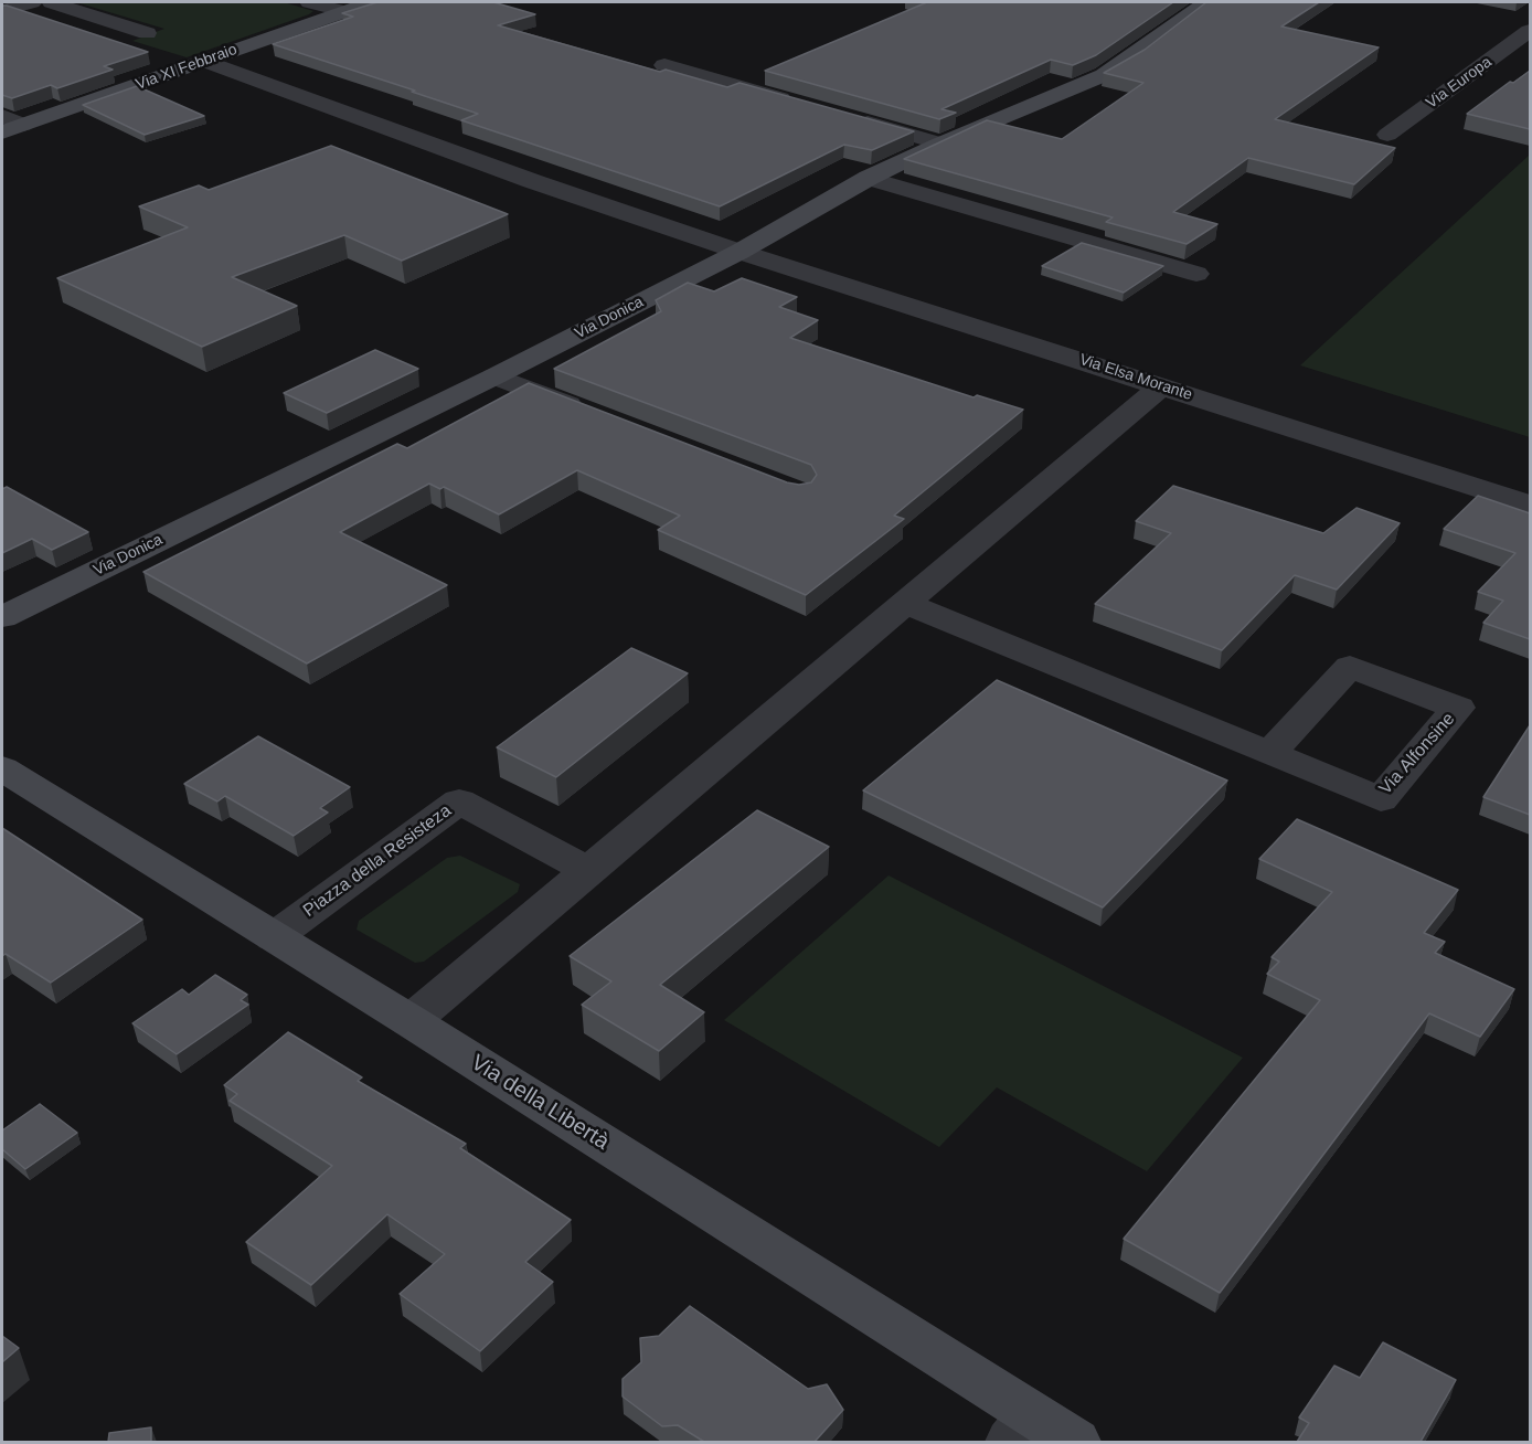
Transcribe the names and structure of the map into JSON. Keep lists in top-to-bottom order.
{
  "streets": {
    "street": [
      "Via XI Febbraio",
      "Via Europa",
      "Via Donica",
      "Via Elsa Morante",
      "Via Alfonsine",
      "Piazza della Resisteza",
      "Via della Libertà"
    ]
  },
  "crossings": [
    ["Via XI Febbraio", "Via Elsa Morante"],
    ["Via Donica", "Via Elsa Morante"],
    ["Piazza della Resisteza", "Via della Libertà"]
  ]
}
